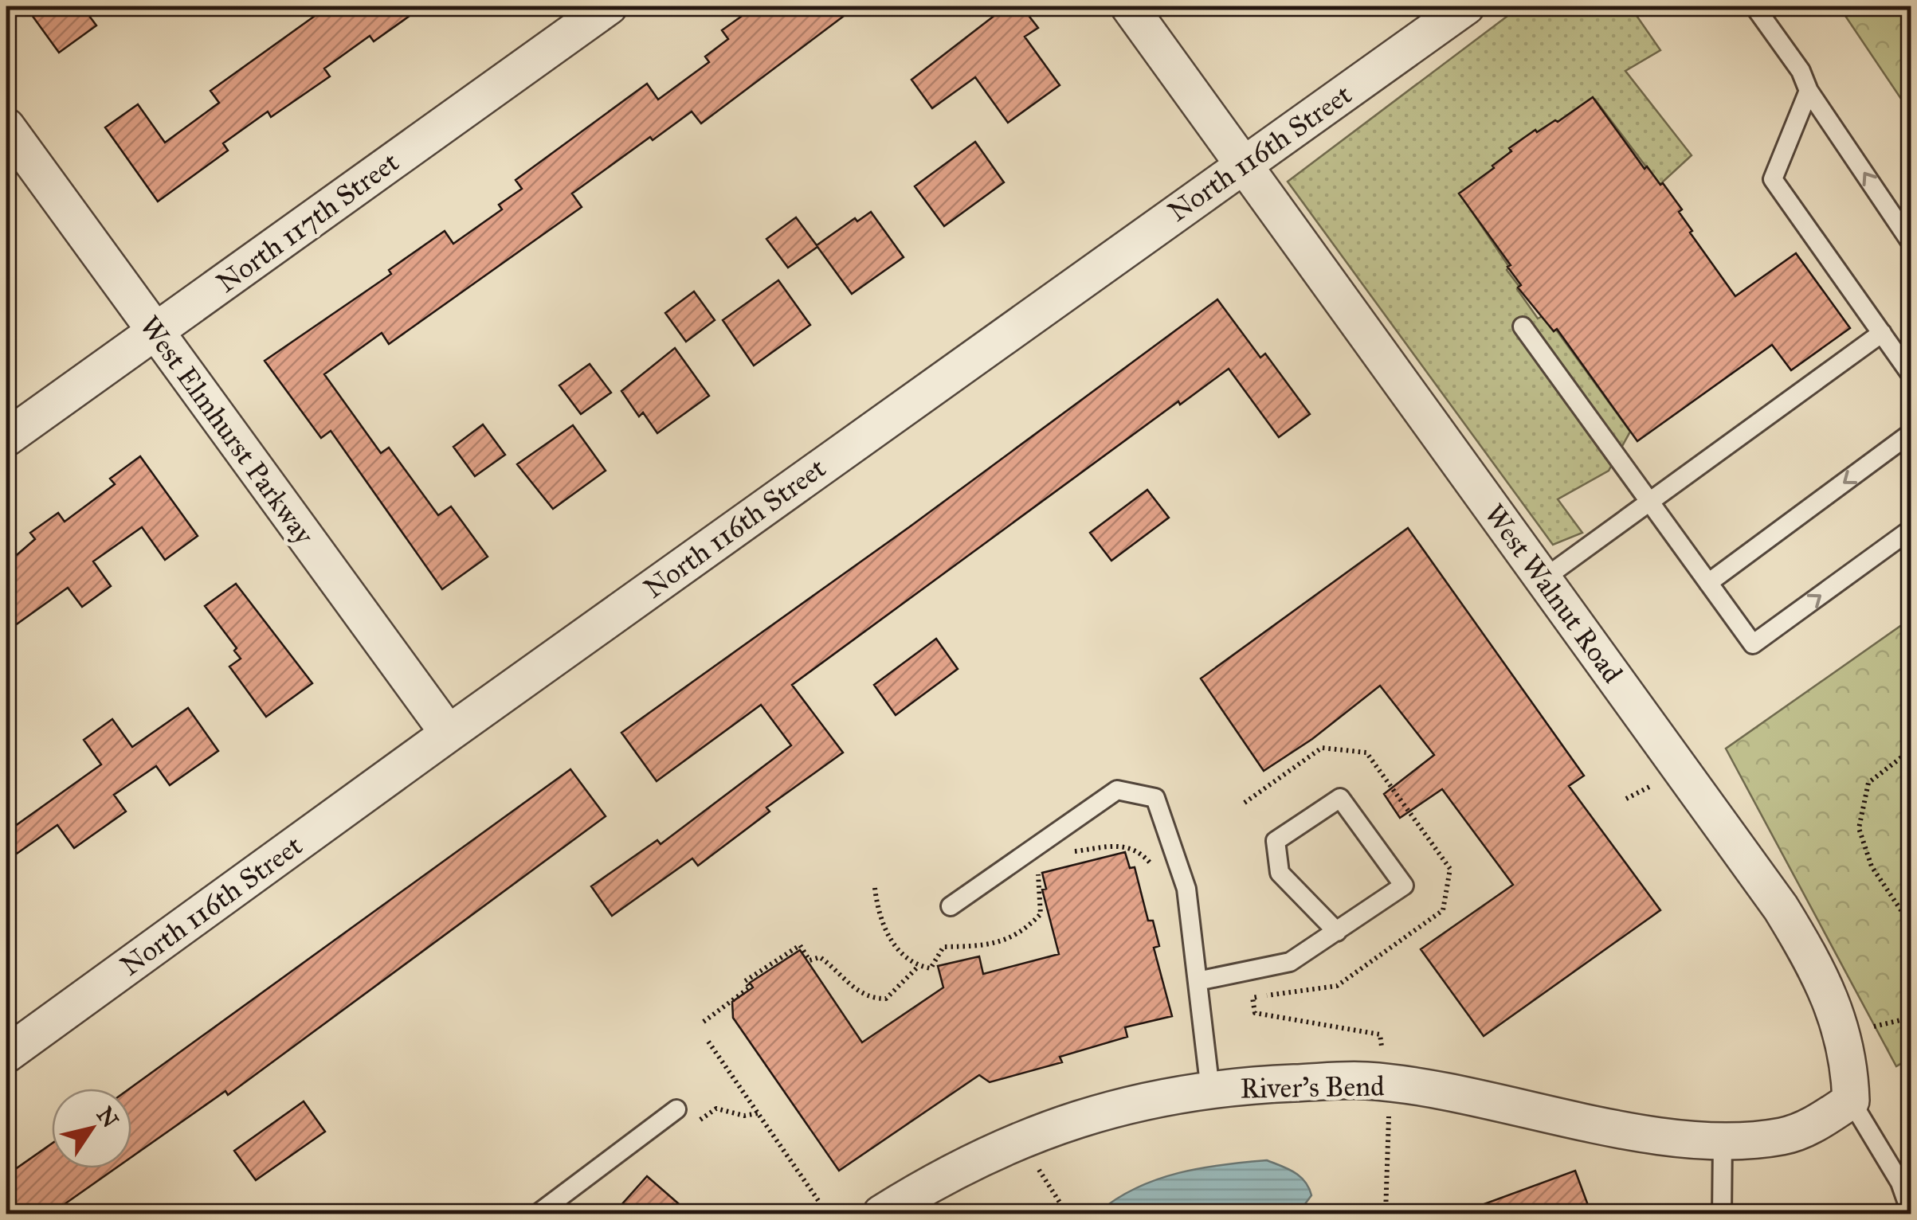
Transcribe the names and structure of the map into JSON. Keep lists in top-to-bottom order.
{
  "streets": {
    "street": [
      "North 116th Street",
      "North 117th Street",
      "West Elmhurst Parkway",
      "West Walnut Road",
      "River's Bend"
    ]
  },
  "crossings": [
    ["North 116th Street", "West Elmhurst Parkway"],
    ["North 116th Street", "West Walnut Road"],
    ["North 117th Street", "West Elmhurst Parkway"],
    ["West Walnut Road", "River's Bend"]
  ],
  "north": "top right"
}
